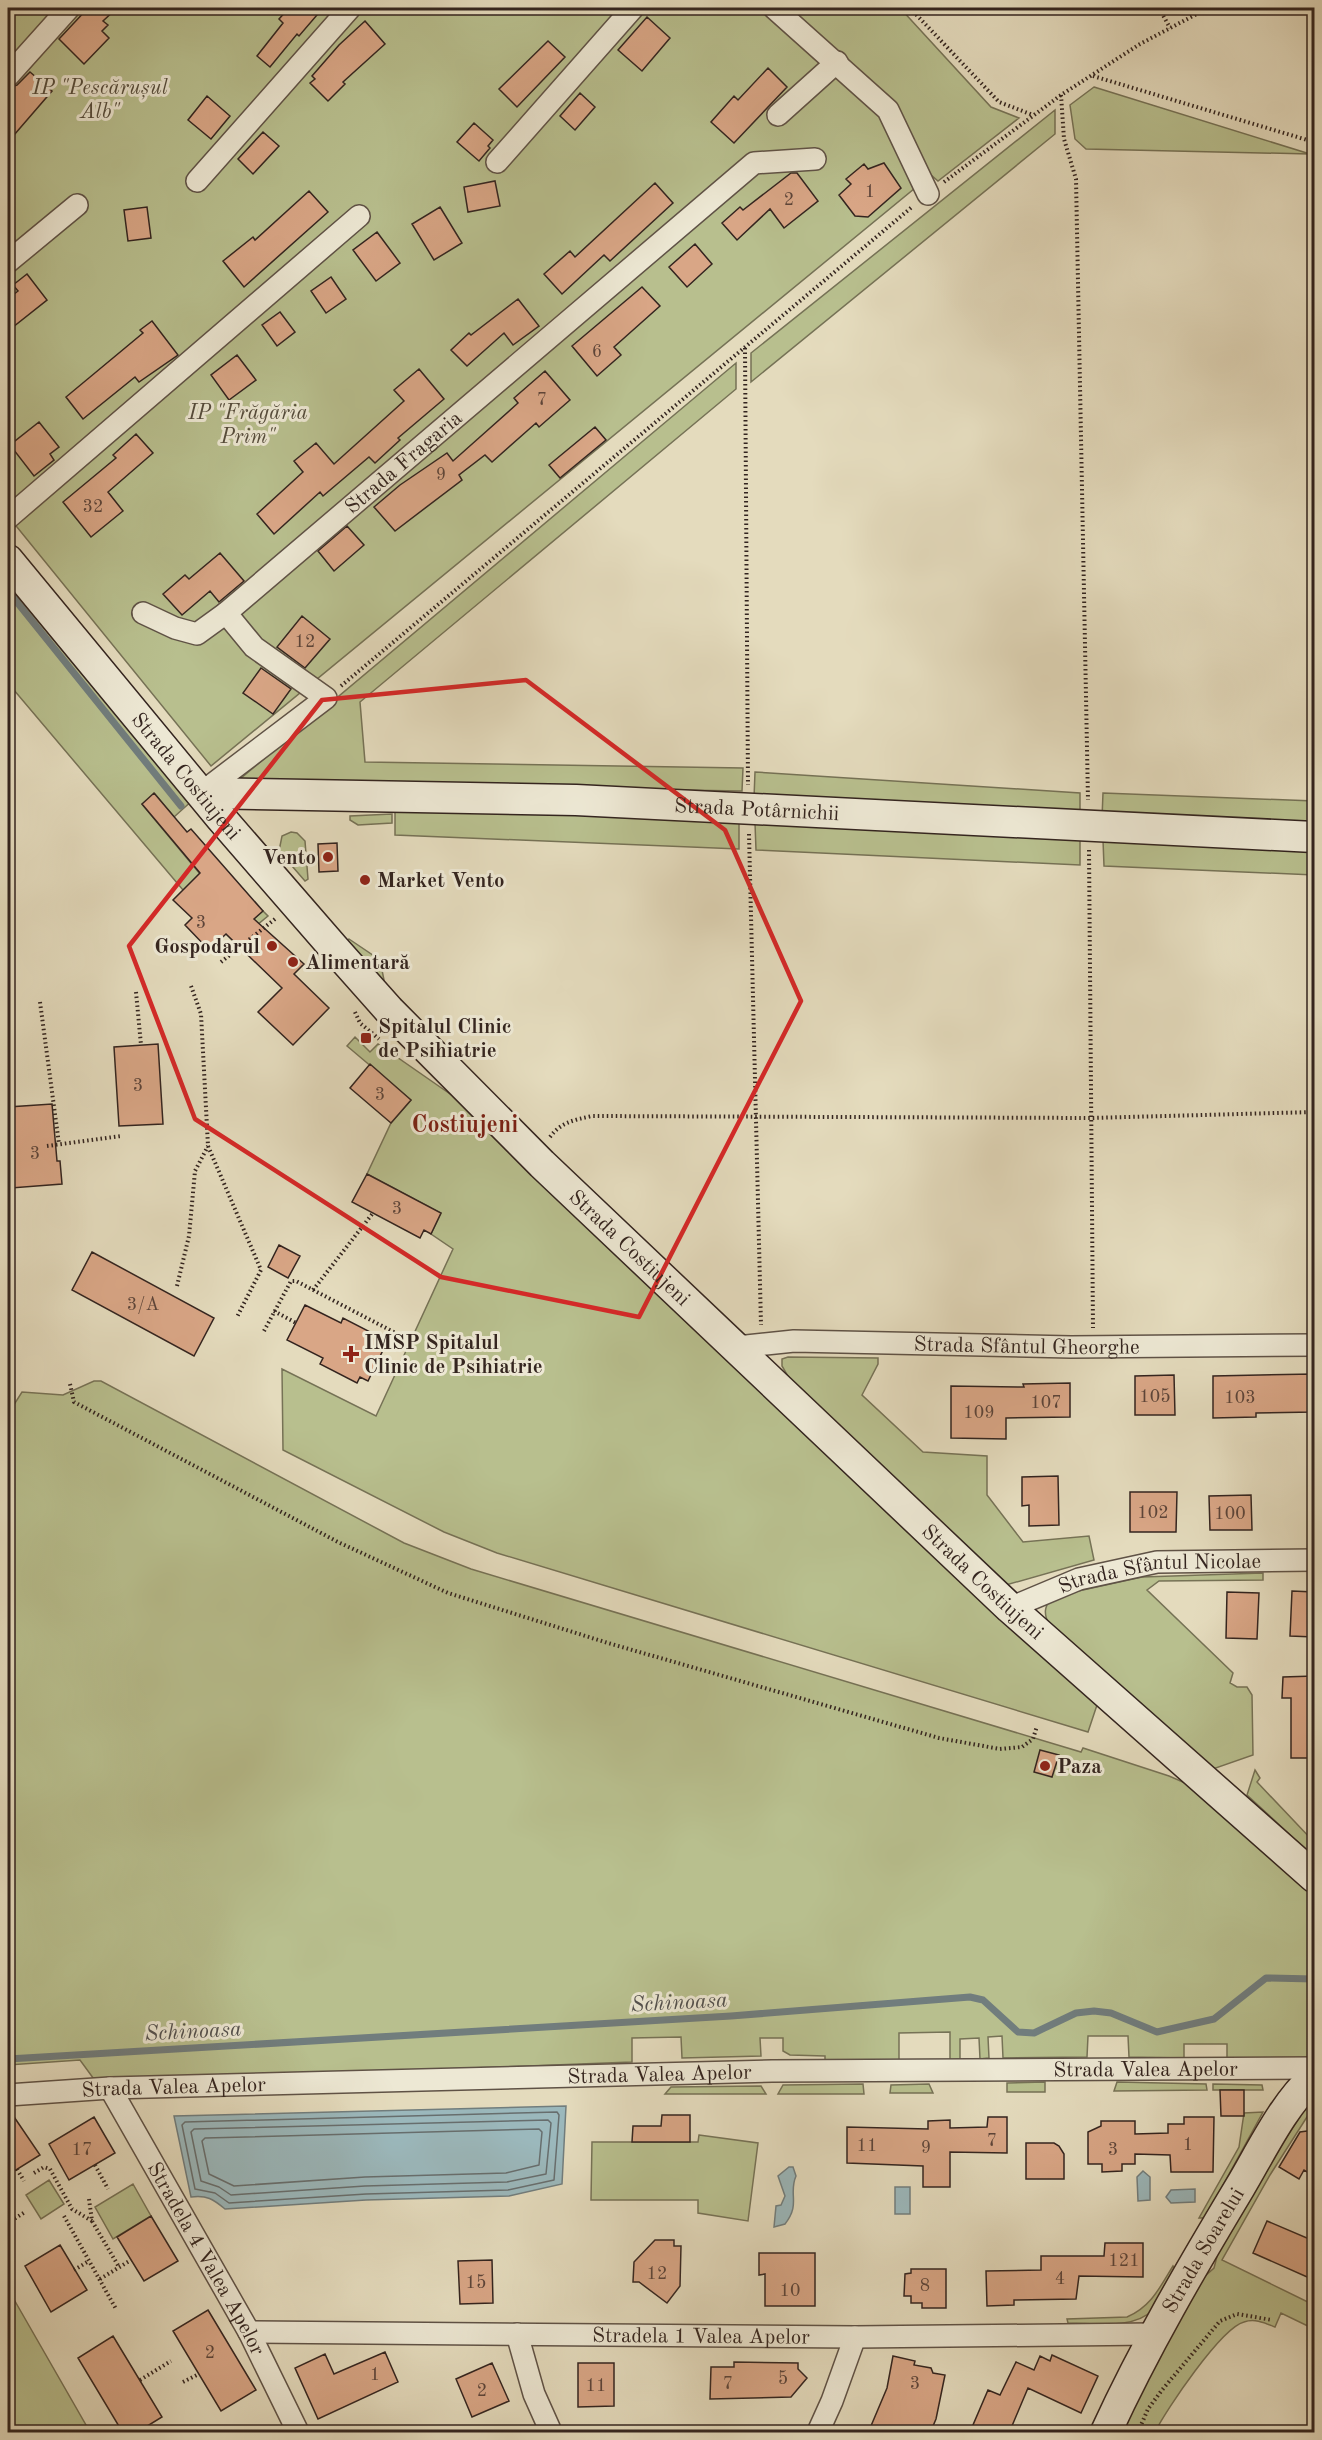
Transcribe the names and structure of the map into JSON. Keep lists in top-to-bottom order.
{
  "streets": {
    "street": [
      "Strada Fragaria",
      "Strada Costiujeni",
      "Strada Potârnichii",
      "Strada Sfântul Gheorghe",
      "Strada Sfântul Nicolae",
      "Strada Valea Apelor",
      "Strada Soarelui",
      "Stradela 4 Valea Apelor",
      "Stradela 1 Valea Apelor"
    ]
  },
  "crossings": [
    ["Strada Costiujeni", "Strada Potârnichii"],
    ["Strada Costiujeni", "Strada Sfântul Gheorghe"],
    ["Strada Costiujeni", "Strada Sfântul Nicolae"],
    ["Strada Valea Apelor", "Stradela 4 Valea Apelor"],
    ["Strada Soarelui", "Stradela 1 Valea Apelor"],
    ["Stradela 4 Valea Apelor", "Stradela 1 Valea Apelor"]
  ],
  "districts": ["Costiujeni"],
  "water": ["Schinoasa"],
  "parks": ["IP \"Pescărușul Alb\"", "IP \"Frăgăria Prim\""],
  "places": {
    "other": [
      "Vento",
      "Market Vento",
      "Gospodarul",
      "Alimentară",
      "Paza"
    ],
    "transit": ["Spitalul Clinic de Psihiatrie"],
    "health": ["IMSP Spitalul Clinic de Psihiatrie"]
  },
  "house_numbers": [
    "1",
    "2",
    "6",
    "7",
    "9",
    "32",
    "12",
    "3",
    "3",
    "3",
    "3",
    "3",
    "3/A",
    "105",
    "103",
    "107",
    "109",
    "102",
    "100",
    "7",
    "1",
    "11",
    "9",
    "17",
    "3",
    "121",
    "12",
    "4",
    "15",
    "8",
    "10",
    "2",
    "1",
    "5",
    "7",
    "3",
    "11",
    "2"
  ]
}
